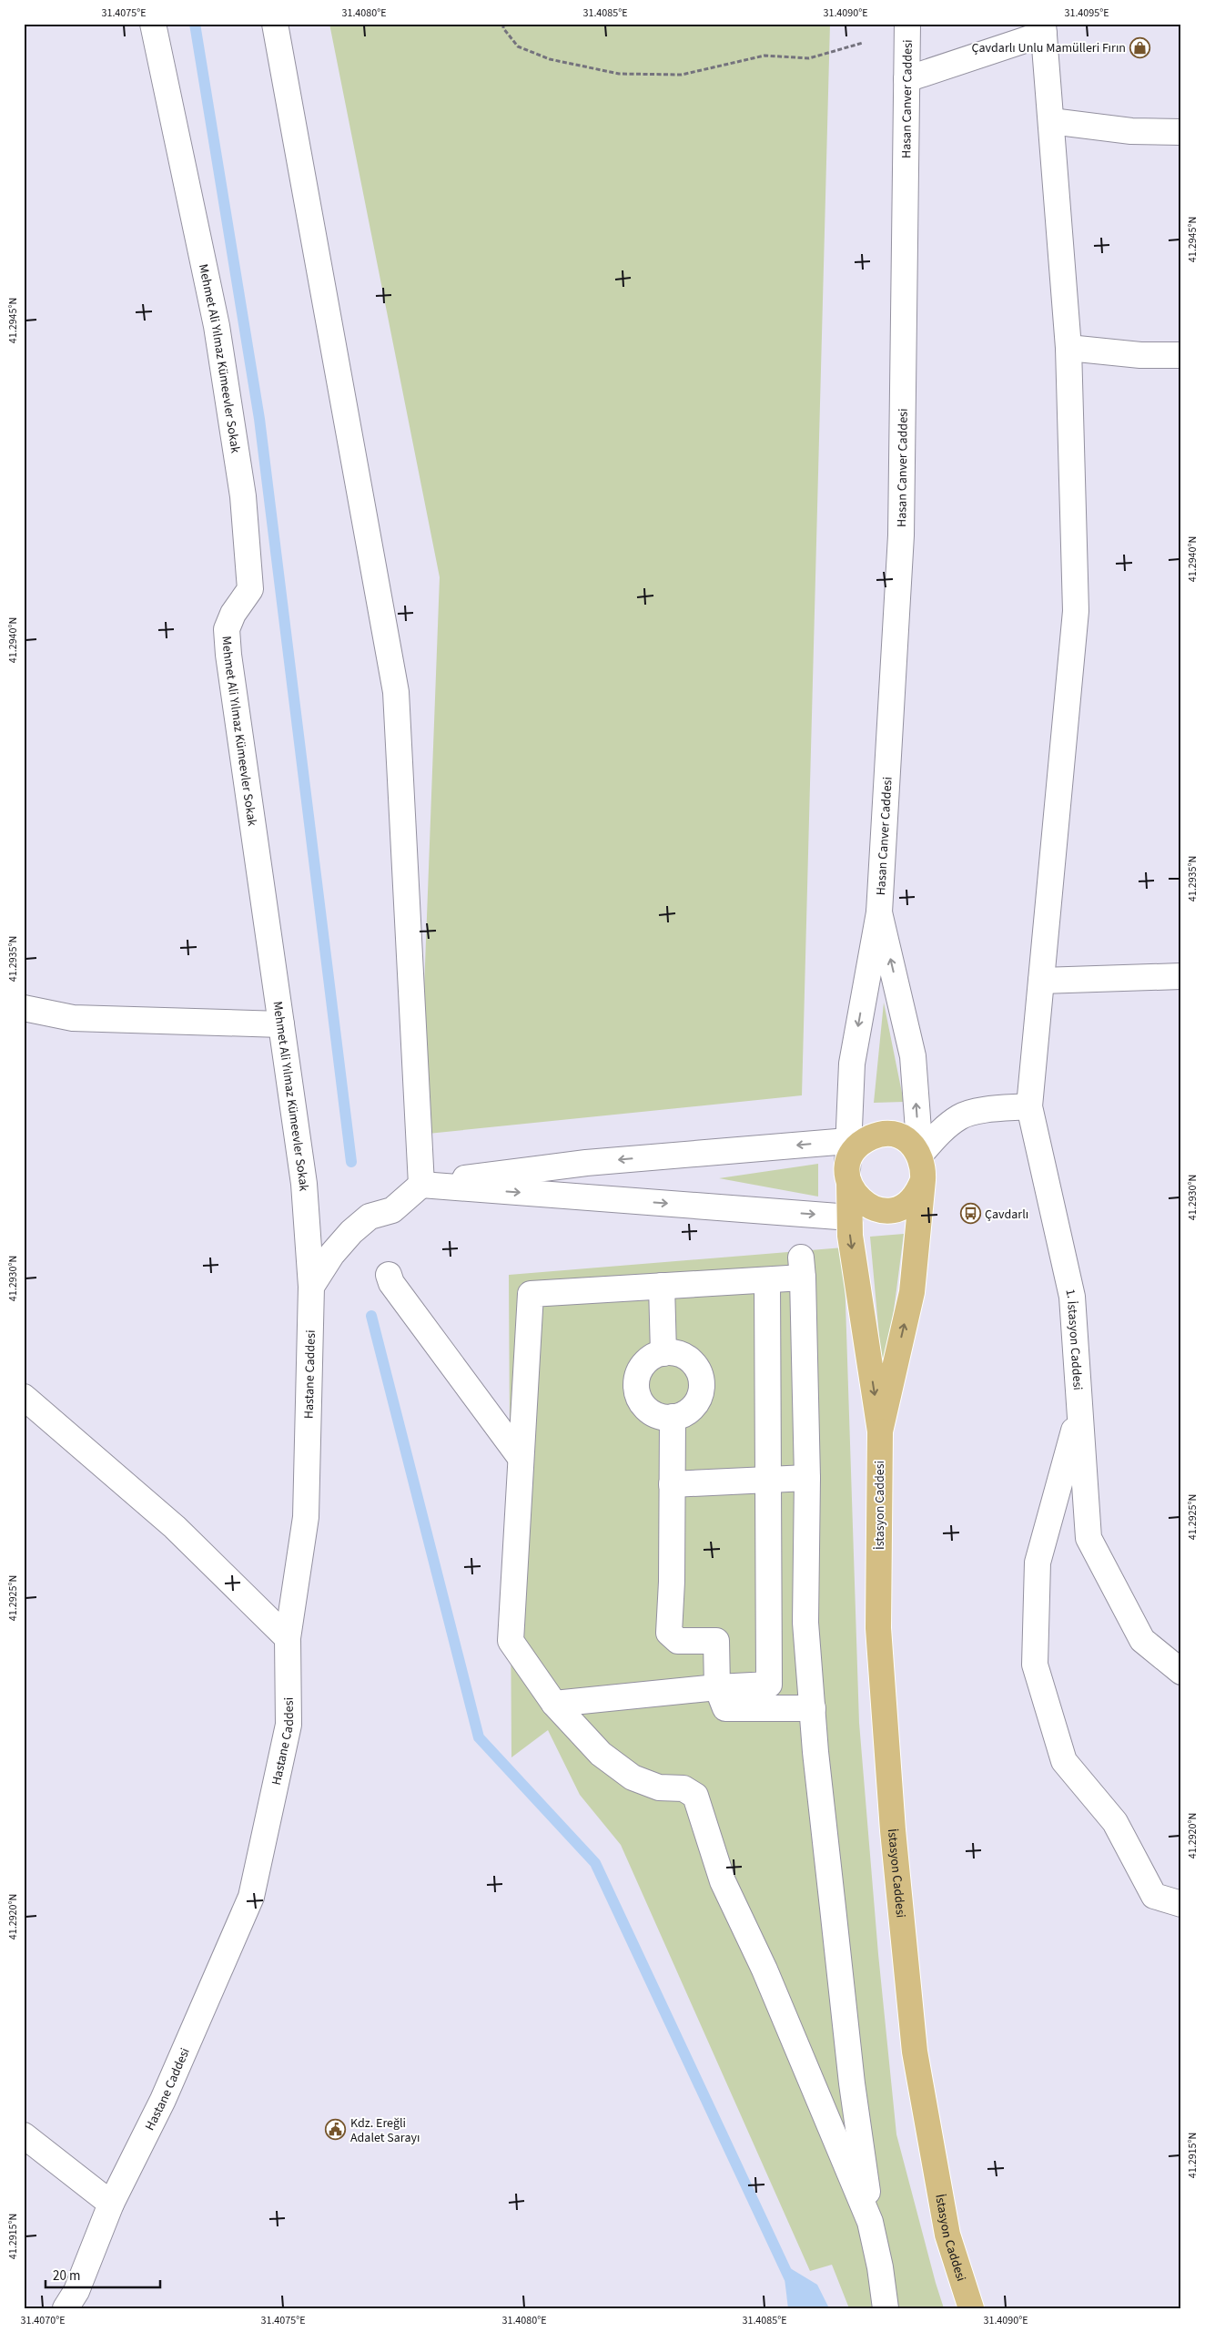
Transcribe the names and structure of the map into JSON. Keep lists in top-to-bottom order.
{
  "streets": {
    "main road": ["İstasyon Caddesi"],
    "street": [
      "Hasan Canver Caddesi",
      "Mehmet Ali Yılmaz Kümeevler Sokak",
      "1. İstasyon Caddesi",
      "Hastane Caddesi"
    ]
  },
  "crossings": [
    ["Hasan Canver Caddesi", "İstasyon Caddesi"],
    ["Mehmet Ali Yılmaz Kümeevler Sokak", "Hastane Caddesi"]
  ],
  "places": {
    "shop": ["Çavdarlı Unlu Mamülleri Fırın"],
    "bus stop": ["Çavdarlı"],
    "public building": ["Kdz. Ereğli Adalet Sarayı"]
  },
  "scale_bar": "20 m",
  "coordinates": [
    "31.4075°E",
    "31.4080°E",
    "31.4085°E",
    "31.4090°E",
    "31.4095°E",
    "41.2945°N",
    "41.2940°N",
    "41.2935°N",
    "41.2930°N",
    "41.2925°N",
    "41.2920°N",
    "41.2915°N",
    "31.4070°E"
  ]
}
